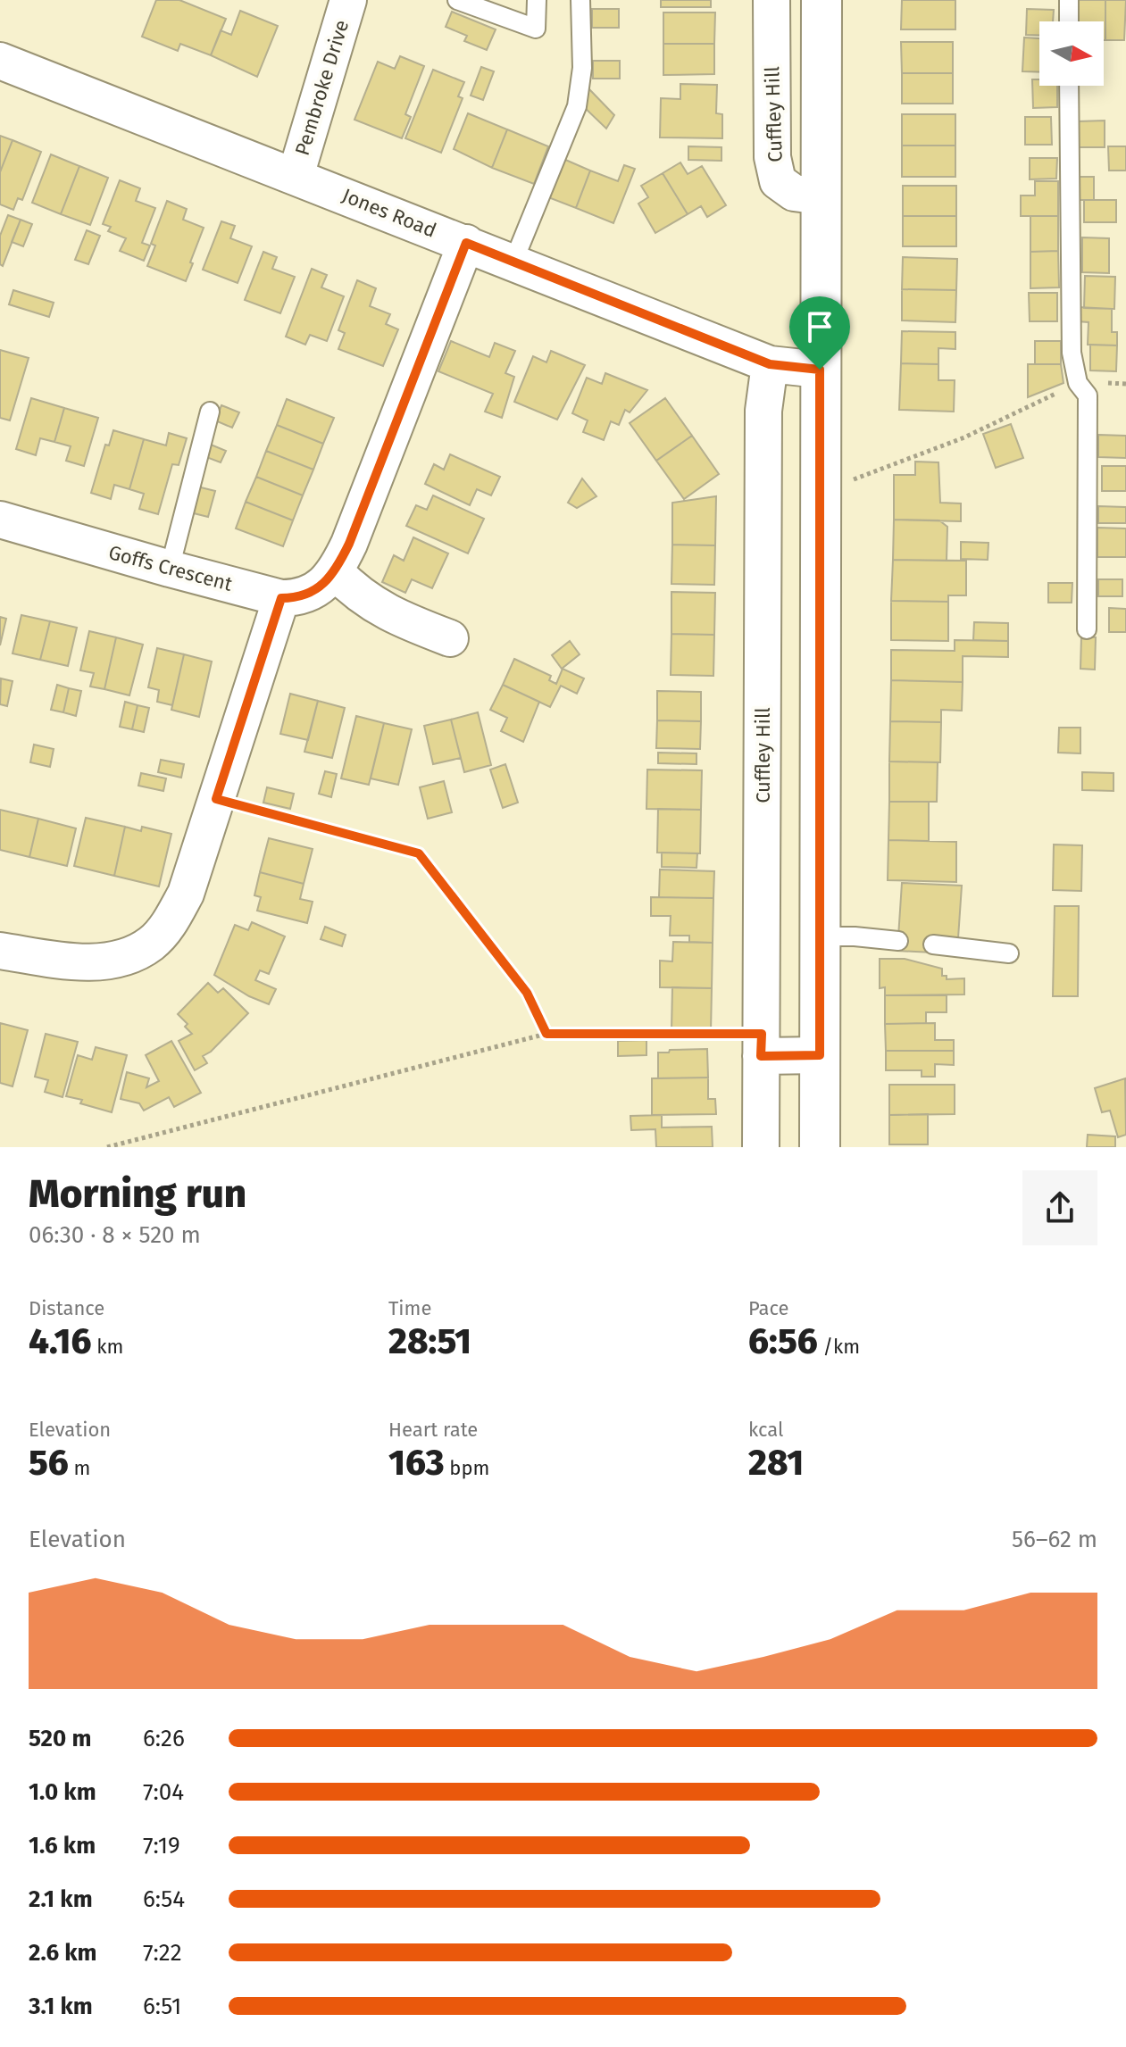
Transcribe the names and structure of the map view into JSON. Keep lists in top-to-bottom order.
{
  "streets": {
    "street": [
      "Pembroke Drive",
      "Cuffley Hill",
      "Jones Road",
      "Goffs Crescent"
    ]
  },
  "crossings": [
    ["Pembroke Drive", "Jones Road"],
    ["Cuffley Hill", "Jones Road"],
    ["Jones Road", "Goffs Crescent"]
  ],
  "north": "right",
  "page": {
    "heading": ["Morning run", "06:30 · 8 × 520 m"],
    "stats": [
      ["Distance", "4.16 km"],
      ["Time", "28:51"],
      ["Pace", "6:56 /km"],
      ["Elevation", "56 m"],
      ["Heart rate", "163 bpm"],
      ["kcal", "281"]
    ],
    "chart": ["Elevation", "56–62 m"],
    "list": [
      {
        "name": "520 m",
        "note": "6:26"
      },
      {
        "name": "1.0 km",
        "note": "7:04"
      },
      {
        "name": "1.6 km",
        "note": "7:19"
      },
      {
        "name": "2.1 km",
        "note": "6:54"
      },
      {
        "name": "2.6 km",
        "note": "7:22"
      },
      {
        "name": "3.1 km",
        "note": "6:51"
      }
    ]
  }
}
